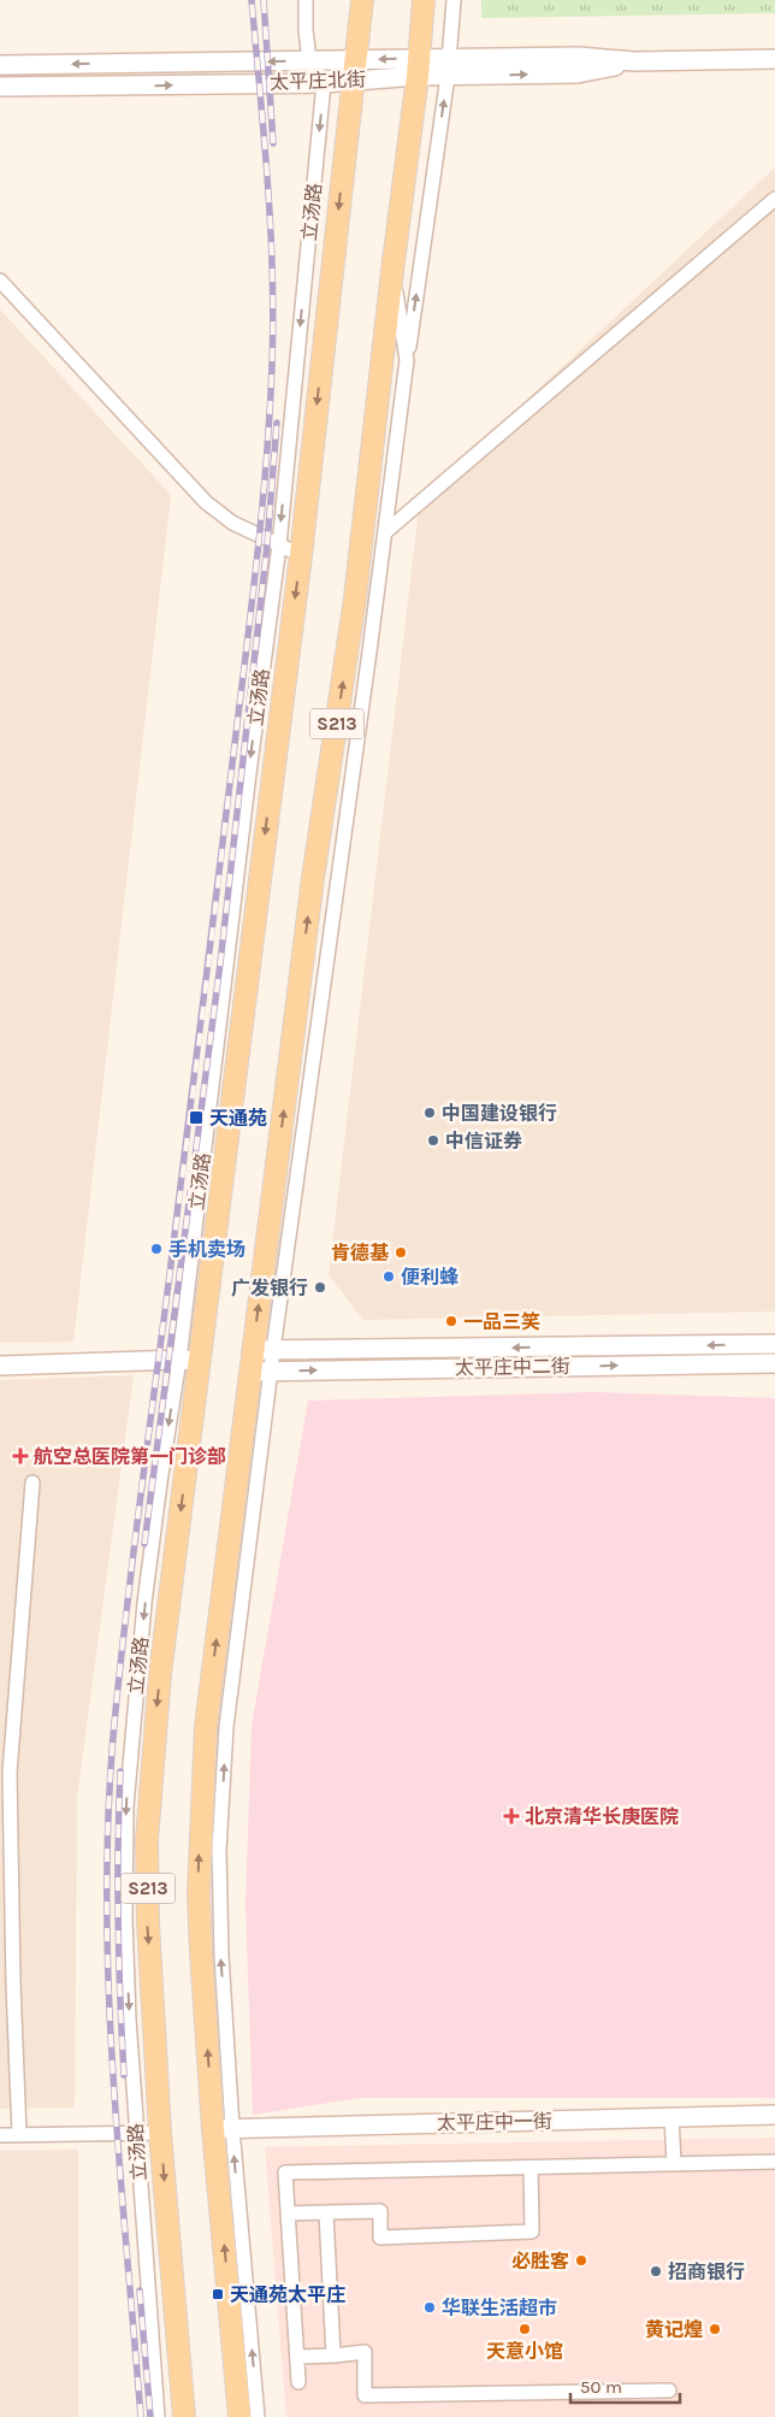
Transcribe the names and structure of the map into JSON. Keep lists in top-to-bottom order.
{
  "streets": {
    "main road": [
      "太平庄北街",
      "立汤路",
      "S213",
      "太平庄中二街",
      "太平庄中一街"
    ]
  },
  "crossings": [
    ["太平庄北街", "立汤路"],
    ["太平庄北街", "S213"],
    ["S213", "太平庄中二街"],
    ["S213", "太平庄中一街"]
  ],
  "places": {
    "other": [
      "中国建设银行",
      "中信证券",
      "手机卖场",
      "肯德基",
      "便利蜂",
      "广发银行",
      "一品三笑",
      "必胜客",
      "招商银行",
      "华联生活超市",
      "天意小馆",
      "黄记煌"
    ],
    "transit": ["天通苑", "天通苑太平庄"],
    "health": ["航空总医院第一门诊部", "北京清华长庚医院"]
  },
  "scale_bar": "50 m"
}
